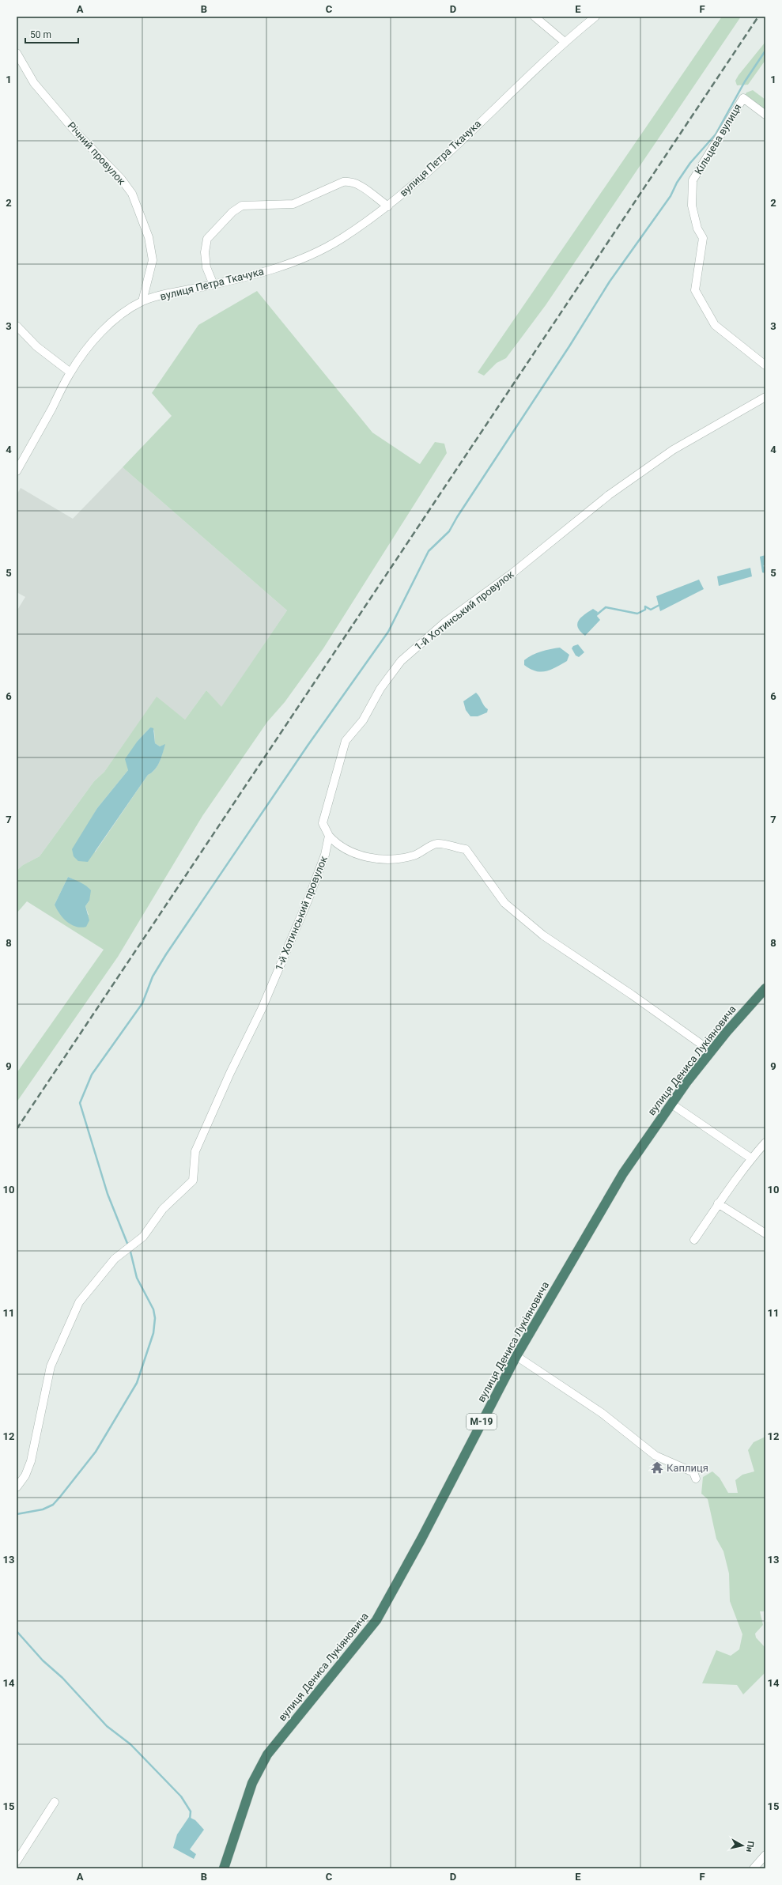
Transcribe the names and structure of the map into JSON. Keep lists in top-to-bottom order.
{
  "streets": {
    "highway": ["вулиця Дениса Лукіяновича", "М-19"],
    "street": [
      "Кільцева вулиця",
      "Річний провулок",
      "вулиця Петра Ткачука",
      "1-й Хотинський провулок"
    ]
  },
  "crossings": [
    ["Річний провулок", "вулиця Петра Ткачука"]
  ],
  "places": {
    "temple": ["Каплиця"]
  },
  "scale_bar": "50 m",
  "north": "right",
  "grid": {
    "columns": [
      "A",
      "B",
      "C",
      "D",
      "E",
      "F"
    ],
    "rows": [
      "1",
      "2",
      "3",
      "4",
      "5",
      "6",
      "7",
      "8",
      "9",
      "10",
      "11",
      "12",
      "13",
      "14",
      "15"
    ]
  }
}
